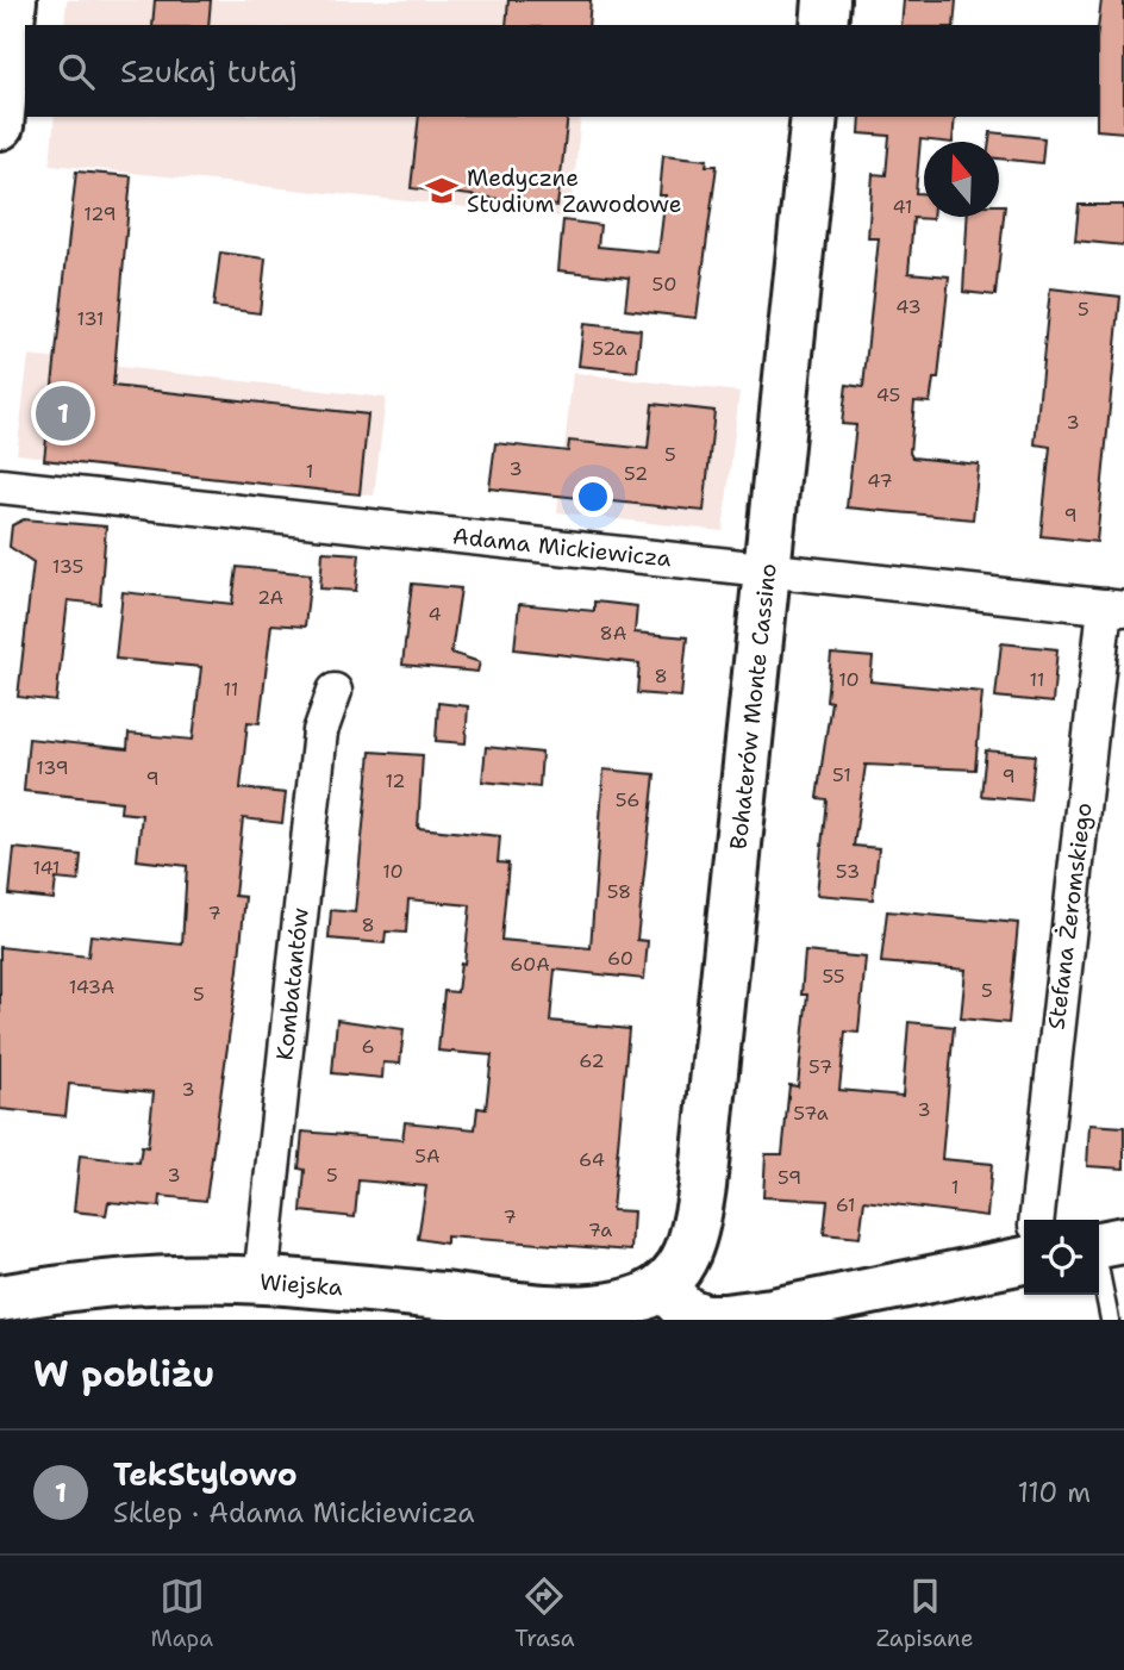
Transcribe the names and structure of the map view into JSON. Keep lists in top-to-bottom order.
{
  "streets": {
    "street": [
      "Adama Mickiewicza",
      "Bohaterów Monte Cassino",
      "Stefana Żeromskiego",
      "Kombatantów",
      "Wiejska"
    ]
  },
  "crossings": [
    ["Adama Mickiewicza", "Bohaterów Monte Cassino"],
    ["Adama Mickiewicza", "Stefana Żeromskiego"],
    ["Bohaterów Monte Cassino", "Wiejska"],
    ["Kombatantów", "Wiejska"]
  ],
  "places": {
    "school or university": ["Medyczne Studium Zawodowe"]
  },
  "house_numbers": [
    "41",
    "129",
    "50",
    "43",
    "5",
    "131",
    "52a",
    "45",
    "3",
    "5",
    "3",
    "1",
    "52",
    "47",
    "9",
    "135",
    "2A",
    "4",
    "8A",
    "8",
    "10",
    "11",
    "11",
    "139",
    "51",
    "9",
    "9",
    "12",
    "56",
    "141",
    "10",
    "53",
    "58",
    "7",
    "8",
    "60",
    "60A",
    "55",
    "143A",
    "5",
    "5",
    "6",
    "62",
    "57",
    "3",
    "3",
    "57a",
    "5A",
    "64",
    "3",
    "5",
    "59",
    "1",
    "61",
    "7",
    "7a"
  ],
  "north": "top",
  "page": {
    "search": "Szukaj tutaj",
    "pins": "1",
    "heading": "W pobliżu",
    "list": [
      {
        "mark": "1",
        "name": "TekStylowo",
        "note": "Sklep · Adama Mickiewicza",
        "value": "110 m"
      }
    ],
    "nav": ["Mapa", "Trasa", "Zapisane"]
  }
}
